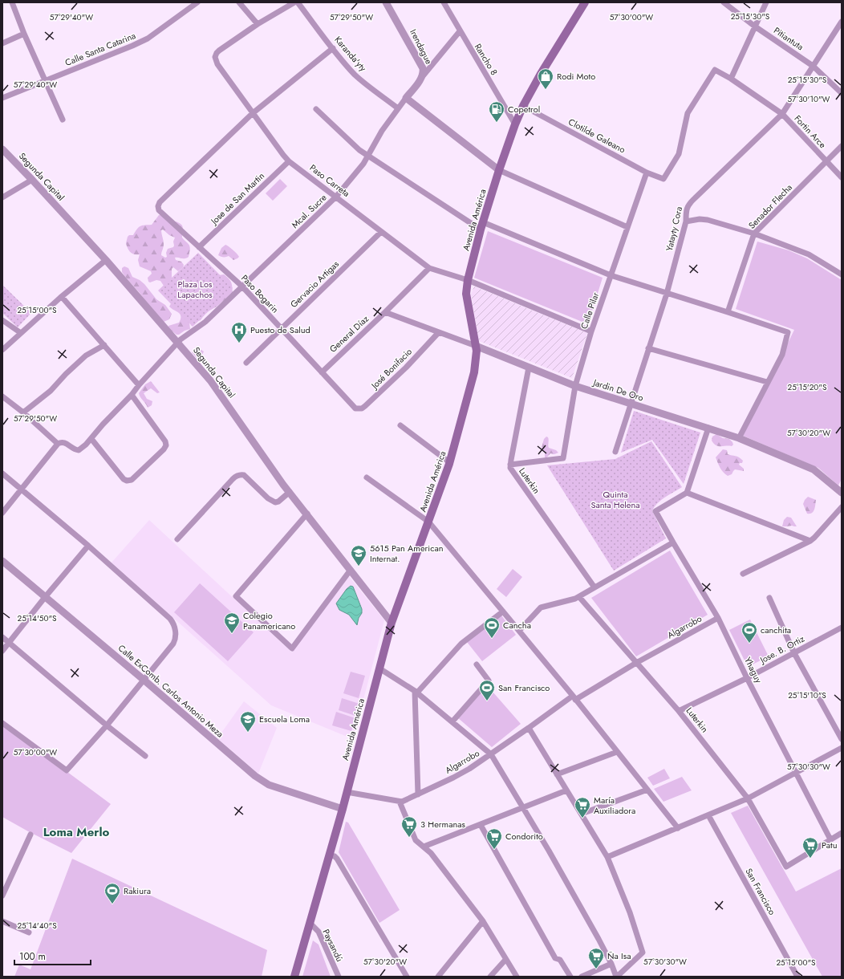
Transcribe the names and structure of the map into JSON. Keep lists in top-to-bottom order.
{
  "streets": {
    "main road": ["Avenida América"],
    "street": [
      "Pitiantuta",
      "Irendague",
      "Calle Santa Catarina",
      "Karanda'yty",
      "Rancho 8",
      "Fortin Arce",
      "Clotilde Galeano",
      "Segunda Capital",
      "Paso Carreta",
      "Jose de San Martin",
      "Senador Flecha",
      "Mcal. Sucre",
      "Yatayty Cora",
      "Gervacio Artigas",
      "Paso Bogarin",
      "Calle Pilar",
      "General Díaz",
      "José Bonifacio",
      "Jardin De Oro",
      "Luterkin",
      "Algarrobo",
      "Jose. B. Ortiz",
      "Yhaguy",
      "Calle ExComb. Carlos Antonio Meza",
      "San Francisco",
      "Paysandú"
    ]
  },
  "crossings": [
    ["Pitiantuta", "Yatayty Cora"],
    ["Irendague", "Mcal. Sucre"],
    ["Karanda'yty", "Mcal. Sucre"],
    ["Rancho 8", "Avenida América"],
    ["Fortin Arce", "Clotilde Galeano"],
    ["Fortin Arce", "Senador Flecha"],
    ["Fortin Arce", "Yatayty Cora"],
    ["Clotilde Galeano", "Avenida América"],
    ["Clotilde Galeano", "Calle Pilar"],
    ["Segunda Capital", "Mcal. Sucre"],
    ["Segunda Capital", "Avenida América"],
    ["Paso Carreta", "Jose de San Martin"],
    ["Paso Carreta", "Mcal. Sucre"],
    ["Paso Carreta", "Avenida América"],
    ["Paso Carreta", "Gervacio Artigas"],
    ["Paso Carreta", "Paso Bogarin"],
    ["Paso Carreta", "Calle Pilar"],
    ["Paso Carreta", "General Díaz"],
    ["Jose de San Martin", "Paso Bogarin"],
    ["Mcal. Sucre", "Paso Bogarin"],
    ["Avenida América", "Jardin De Oro"],
    ["Avenida América", "Calle ExComb. Carlos Antonio Meza"],
    ["Avenida América", "Paysandú"],
    ["Yatayty Cora", "Jardin De Oro"],
    ["Gervacio Artigas", "Paso Bogarin"],
    ["Paso Bogarin", "General Díaz"],
    ["Paso Bogarin", "José Bonifacio"],
    ["Calle Pilar", "Jardin De Oro"],
    ["Calle Pilar", "Luterkin"],
    ["General Díaz", "Jardin De Oro"],
    ["José Bonifacio", "Jardin De Oro"],
    ["Jardin De Oro", "Luterkin"],
    ["Luterkin", "Algarrobo"],
    ["Luterkin", "Jose. B. Ortiz"],
    ["Luterkin", "Yhaguy"],
    ["Algarrobo", "Yhaguy"],
    ["Jose. B. Ortiz", "Yhaguy"]
  ],
  "districts": ["Loma Merlo"],
  "parks": ["Plaza Los Lapachos", "Quinta Santa Helena"],
  "places": {
    "shop": ["Rodi Moto"],
    "fuel station": ["Copetrol"],
    "hospital": ["Puesto de Salud"],
    "school or university": ["5615 Pan American Internat.", "Colegio Panamericano", "Escuela Loma"],
    "sports": [
      "Cancha",
      "canchita",
      "San Francisco",
      "Rakiura"
    ],
    "supermarket": [
      "María Auxiliadora",
      "3 Hermanas",
      "Condorito",
      "Patu",
      "Ña Isa"
    ]
  },
  "scale_bar": "100 m",
  "coordinates": [
    "25°15'30\"S",
    "57°29'40\"W",
    "57°29'50\"W",
    "57°30'00\"W",
    "57°30'10\"W",
    "25°15'00\"S",
    "25°15'20\"S",
    "57°30'20\"W",
    "25°14'50\"S",
    "25°15'10\"S",
    "57°30'30\"W",
    "25°14'40\"S"
  ]
}
